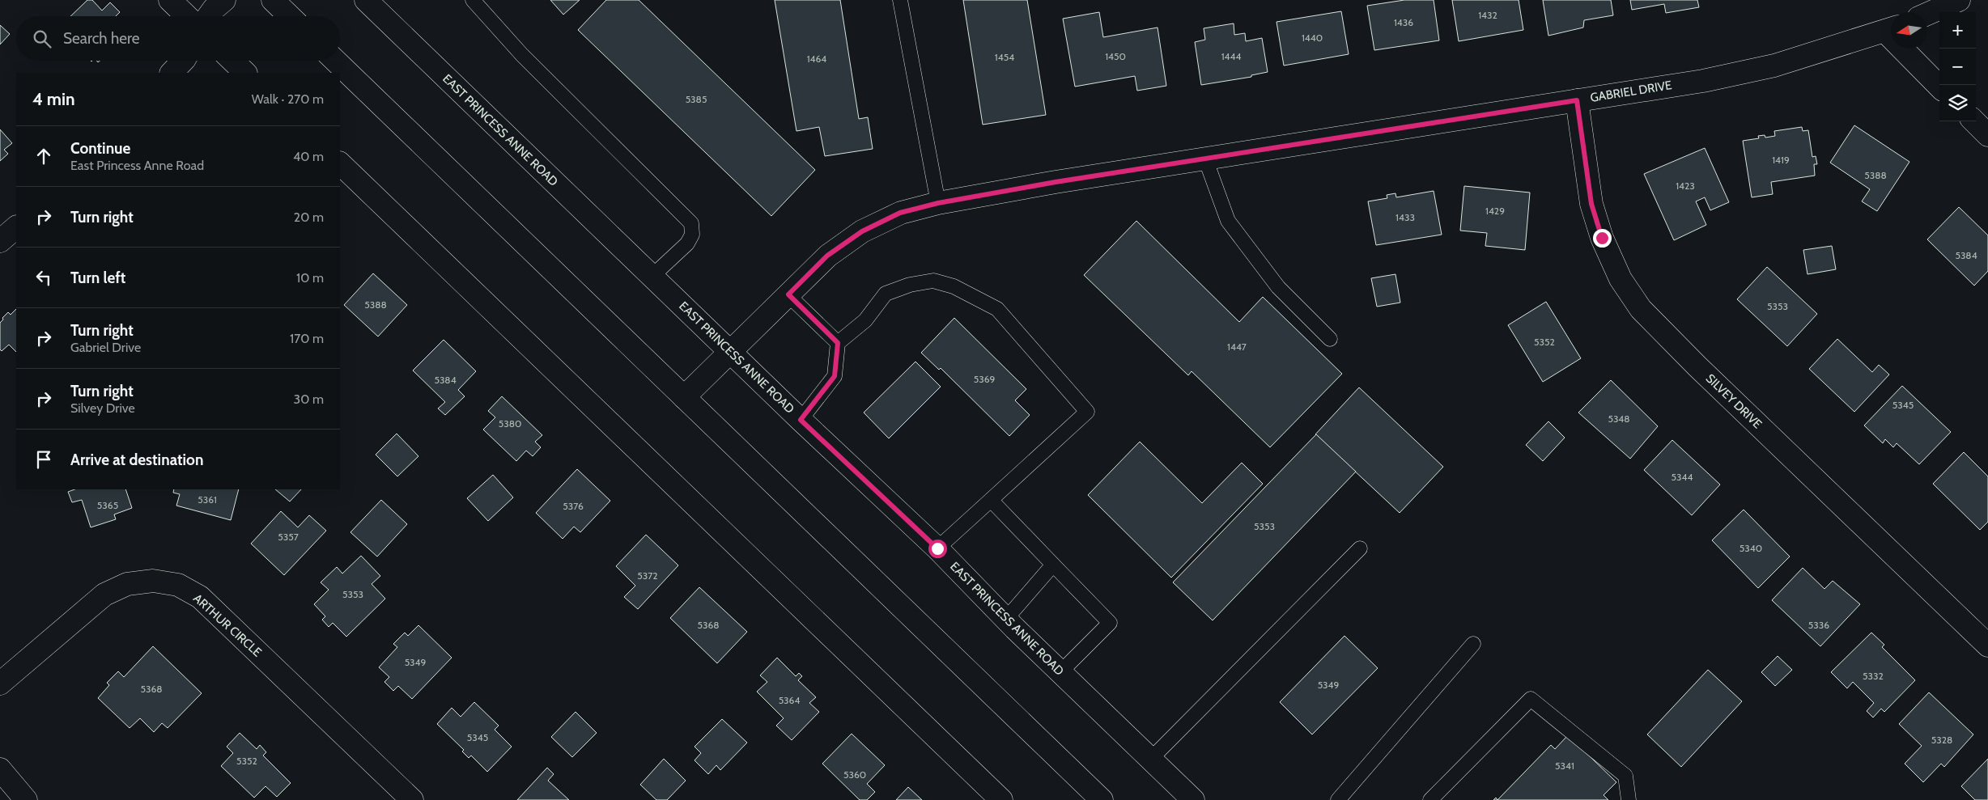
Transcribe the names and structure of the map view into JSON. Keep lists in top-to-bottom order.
{
  "streets": {
    "street": [
      "GABRIEL DRIVE",
      "EAST PRINCESS ANNE ROAD",
      "SILVEY DRIVE",
      "ARTHUR CIRCLE"
    ]
  },
  "crossings": [
    ["GABRIEL DRIVE", "EAST PRINCESS ANNE ROAD"],
    ["GABRIEL DRIVE", "SILVEY DRIVE"]
  ],
  "house_numbers": [
    "1432",
    "1436",
    "1440",
    "1450",
    "1444",
    "1454",
    "1464",
    "5385",
    "1419",
    "5388",
    "1423",
    "1429",
    "1433",
    "5384",
    "5388",
    "5353",
    "5352",
    "1447",
    "5369",
    "5384",
    "5345",
    "5348",
    "5380",
    "5344",
    "5361",
    "5365",
    "5376",
    "5353",
    "5357",
    "5340",
    "5372",
    "5353",
    "5368",
    "5336",
    "5349",
    "5332",
    "5349",
    "5368",
    "5364",
    "5345",
    "5328",
    "5352",
    "5341",
    "5360"
  ],
  "north": "left",
  "page": {
    "map_buttons": ["+", "−"],
    "search": "Search here",
    "heading": ["4 min", "Walk · 270 m"],
    "list": [
      ["Continue", "East Princess Anne Road", "40 m"],
      ["Turn right", "20 m"],
      ["Turn left", "10 m"],
      ["Turn right", "Gabriel Drive", "170 m"],
      ["Turn right", "Silvey Drive", "30 m"],
      "Arrive at destination"
    ]
  }
}
